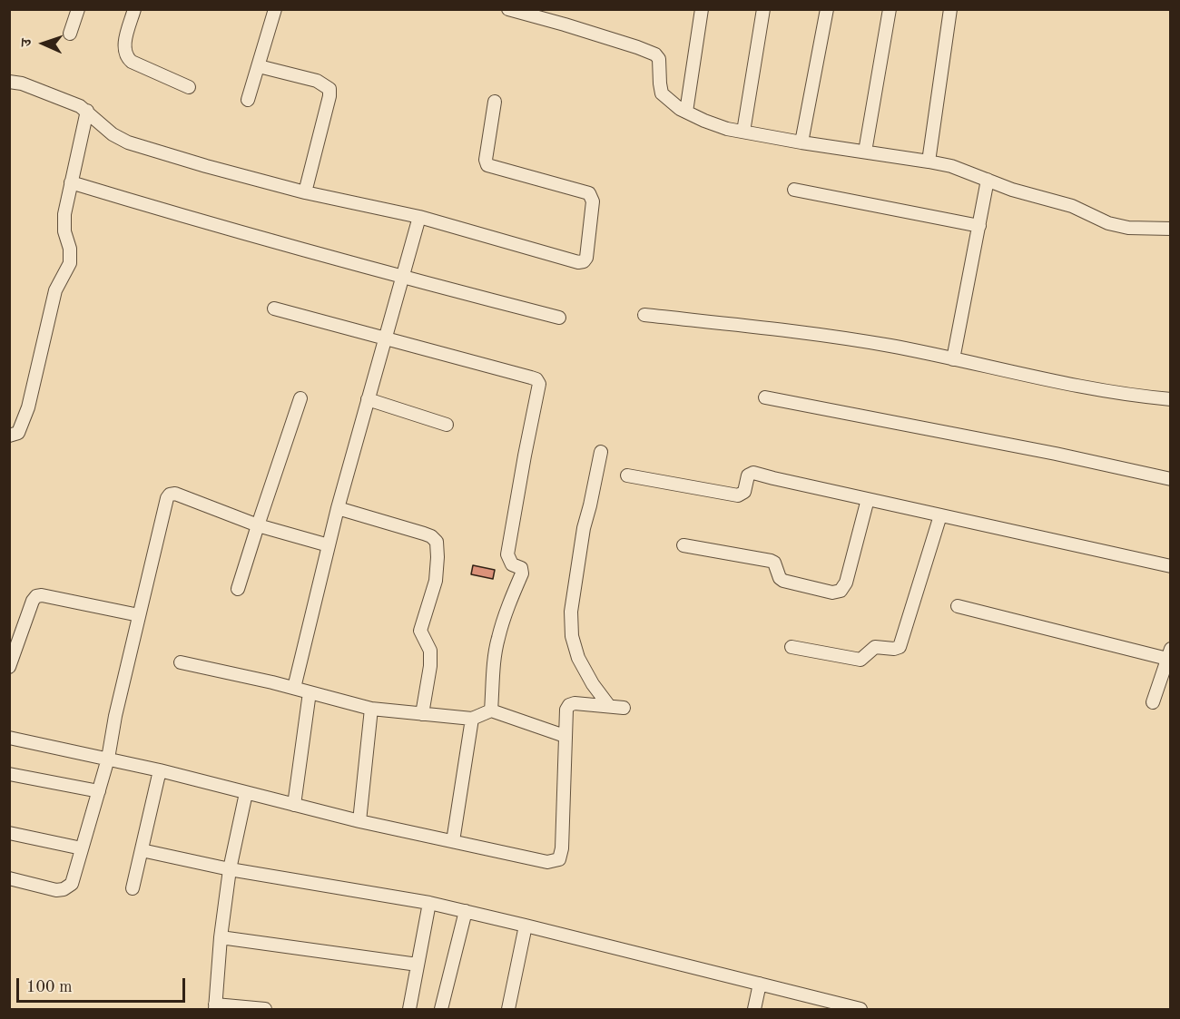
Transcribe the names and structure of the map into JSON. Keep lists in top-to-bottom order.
{
  "scale_bar": "100 m",
  "north": "left"
}
